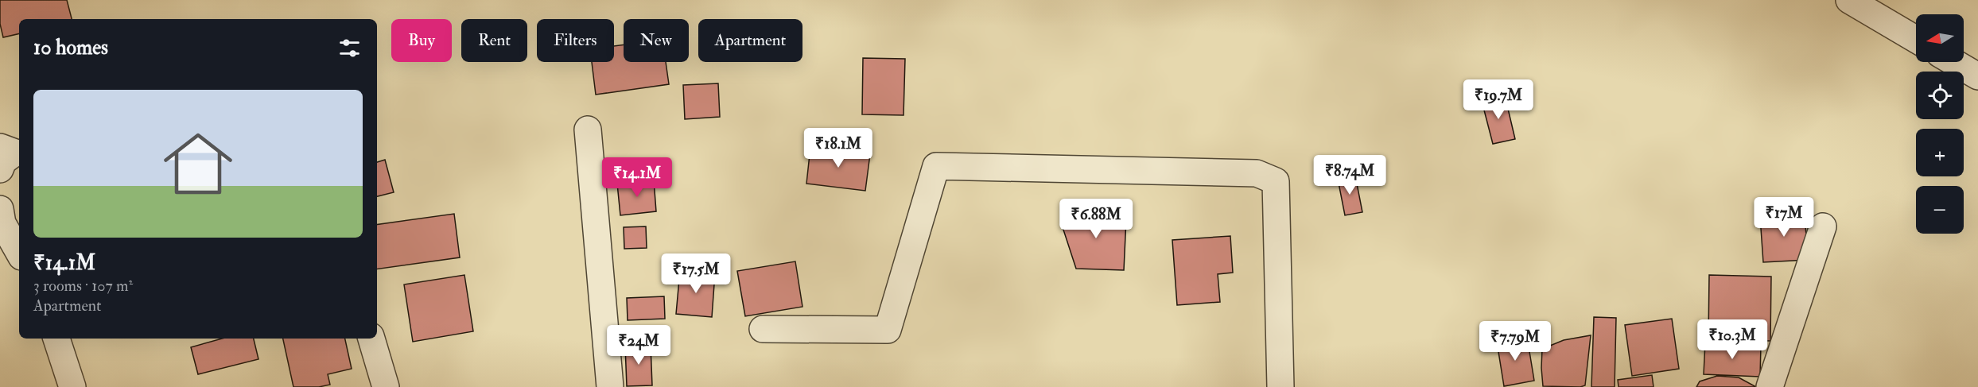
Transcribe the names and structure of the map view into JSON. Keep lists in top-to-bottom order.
{
  "north": "left",
  "page": {
    "map_buttons": ["+", "−"],
    "chip": [
      "Buy",
      "Rent",
      "Filters",
      "New",
      "Apartment"
    ],
    "heading": "10 homes",
    "list": [
      {
        "name": "₹14.1M",
        "note": "3 rooms · 107 m² · Apartment"
      }
    ],
    "price": [
      "₹19.7M",
      "₹18.1M",
      "₹8.74M",
      "₹14.1M",
      "₹17M",
      "₹6.88M",
      "₹17.5M",
      "₹10.3M",
      "₹7.79M",
      "₹24M"
    ]
  }
}
